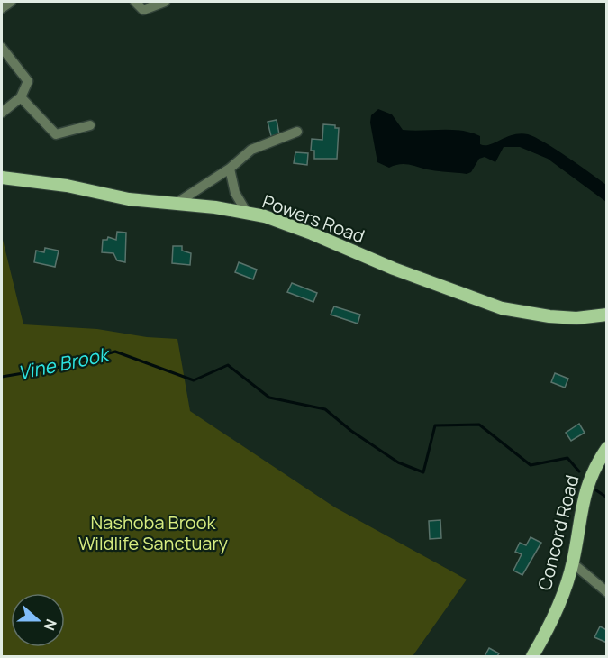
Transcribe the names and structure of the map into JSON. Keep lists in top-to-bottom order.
{
  "streets": {
    "main road": ["Powers Road", "Concord Road"]
  },
  "water": ["Vine Brook"],
  "parks": ["Nashoba Brook Wildlife Sanctuary"],
  "north": "right"
}
